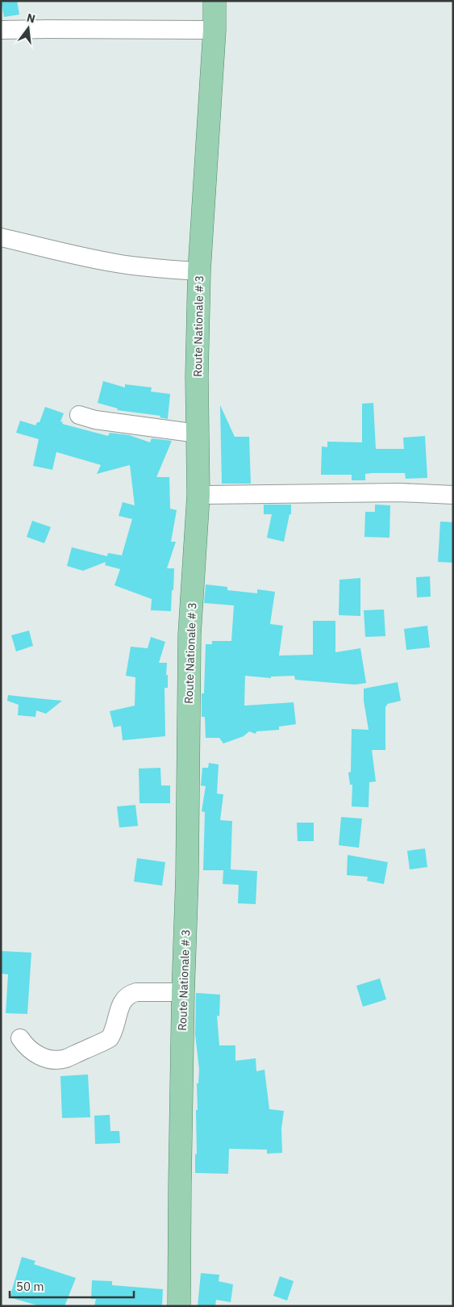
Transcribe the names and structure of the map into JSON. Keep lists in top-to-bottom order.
{
  "streets": {
    "main road": ["Route Nationale # 3"]
  },
  "scale_bar": "50 m",
  "north": "top"
}
